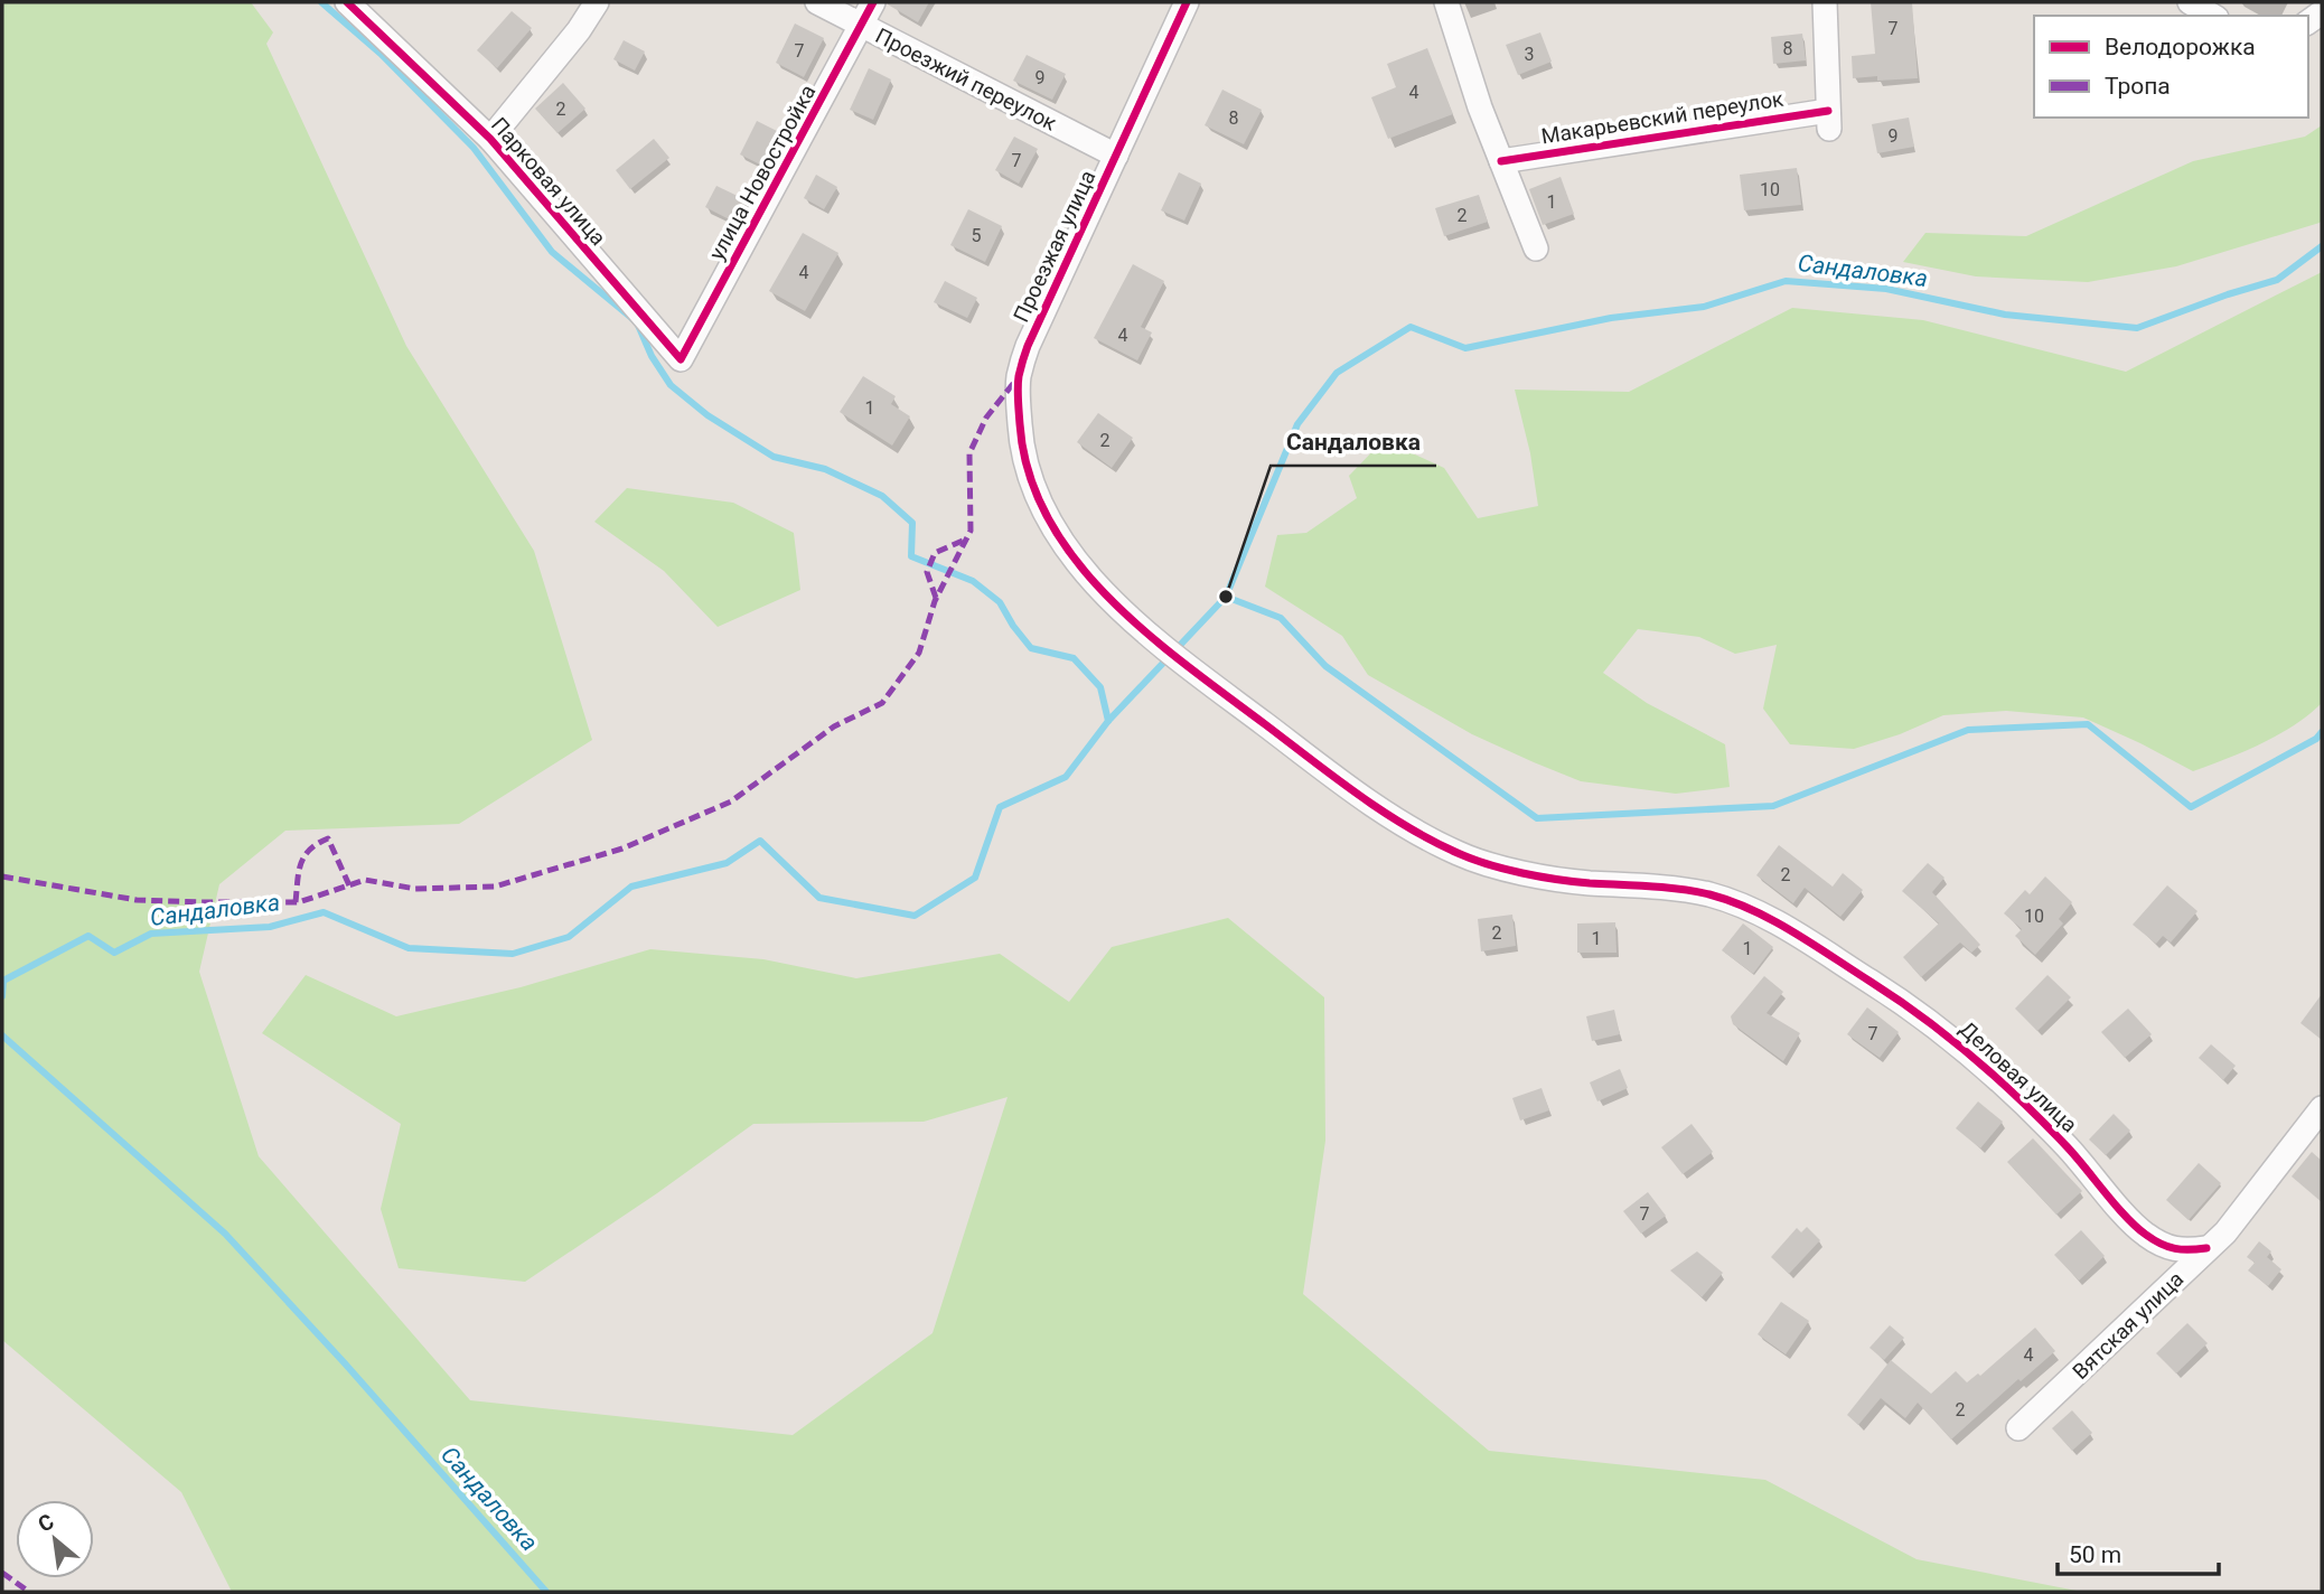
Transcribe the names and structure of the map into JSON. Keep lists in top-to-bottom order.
{
  "streets": {
    "street": [
      "Проезжий переулок",
      "Макарьевский переулок",
      "улица Новостройка",
      "Парковая улица",
      "Проезжая улица",
      "Деловая улица",
      "Вятская улица"
    ]
  },
  "crossings": [
    ["Проезжий переулок", "улица Новостройка"],
    ["Проезжий переулок", "Проезжая улица"],
    ["улица Новостройка", "Парковая улица"],
    ["Проезжая улица", "Деловая улица"],
    ["Деловая улица", "Вятская улица"]
  ],
  "water": ["Сандаловка"],
  "places": ["Сандаловка"],
  "house_numbers": [
    "7",
    "8",
    "7",
    "3",
    "9",
    "4",
    "2",
    "8",
    "9",
    "7",
    "10",
    "1",
    "2",
    "5",
    "4",
    "4",
    "1",
    "2",
    "2",
    "10",
    "2",
    "1",
    "1",
    "7",
    "7",
    "4",
    "2"
  ],
  "legend": ["Велодорожка", "Тропа"],
  "scale_bar": "50 m",
  "north": "top left"
}
